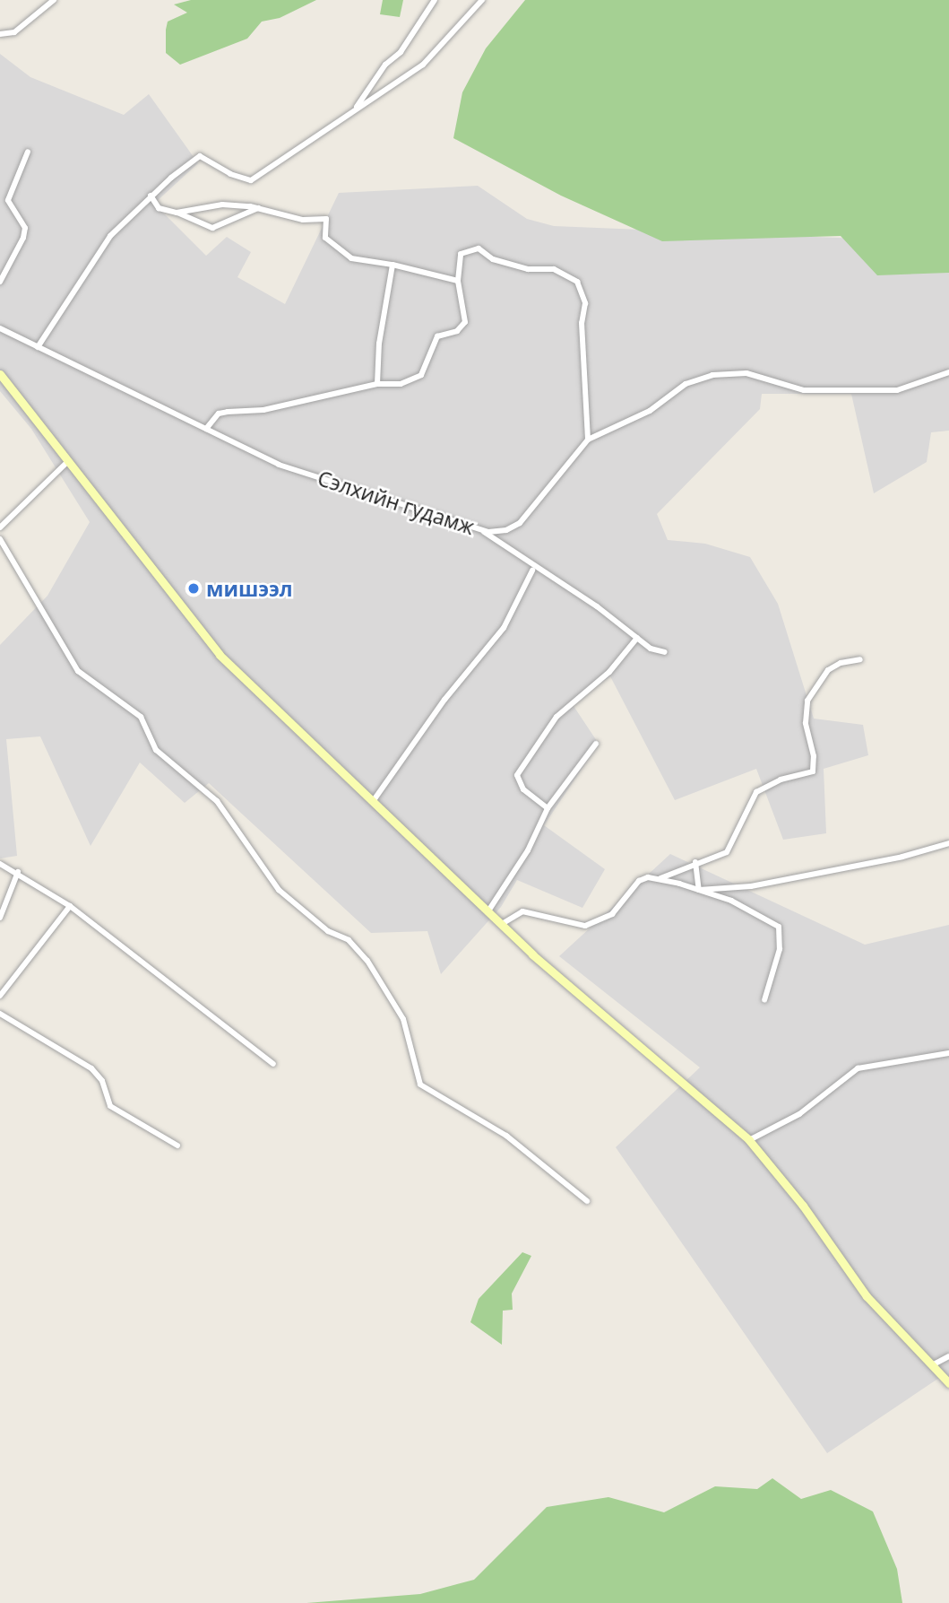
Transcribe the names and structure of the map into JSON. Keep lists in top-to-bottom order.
{
  "streets": {
    "street": ["Сэлхийн гудамж"]
  },
  "places": ["мишээл"]
}
